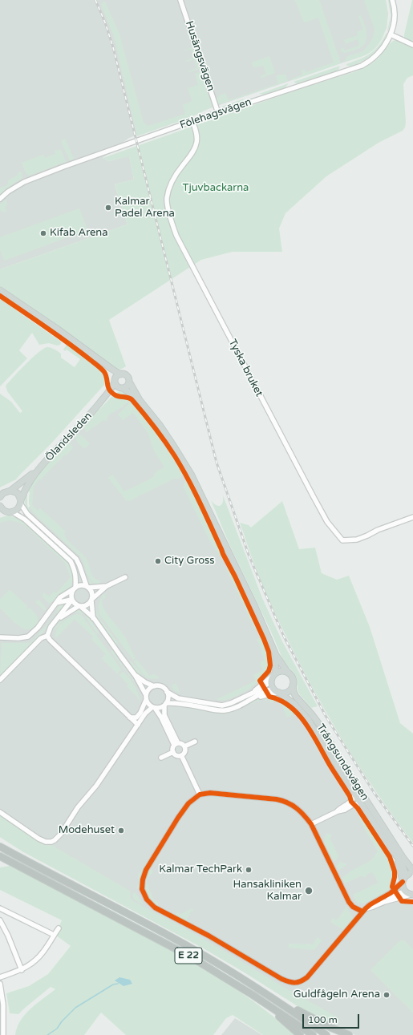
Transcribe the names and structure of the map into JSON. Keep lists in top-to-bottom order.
{
  "streets": {
    "highway": ["E 22"],
    "main road": ["Ölandsleden", "Trångsundsvägen"],
    "street": ["Husängsvägen", "Fölehagsvägen", "Tyska bruket"]
  },
  "crossings": [
    ["Husängsvägen", "Fölehagsvägen"],
    ["Fölehagsvägen", "Tyska bruket"]
  ],
  "parks": ["Tjuvbackarna"],
  "places": [
    "Kalmar Padel Arena",
    "Kifab Arena",
    "City Gross",
    "Modehuset",
    "Kalmar TechPark",
    "Hansakliniken Kalmar",
    "Guldfågeln Arena"
  ],
  "scale_bar": "100 m"
}
